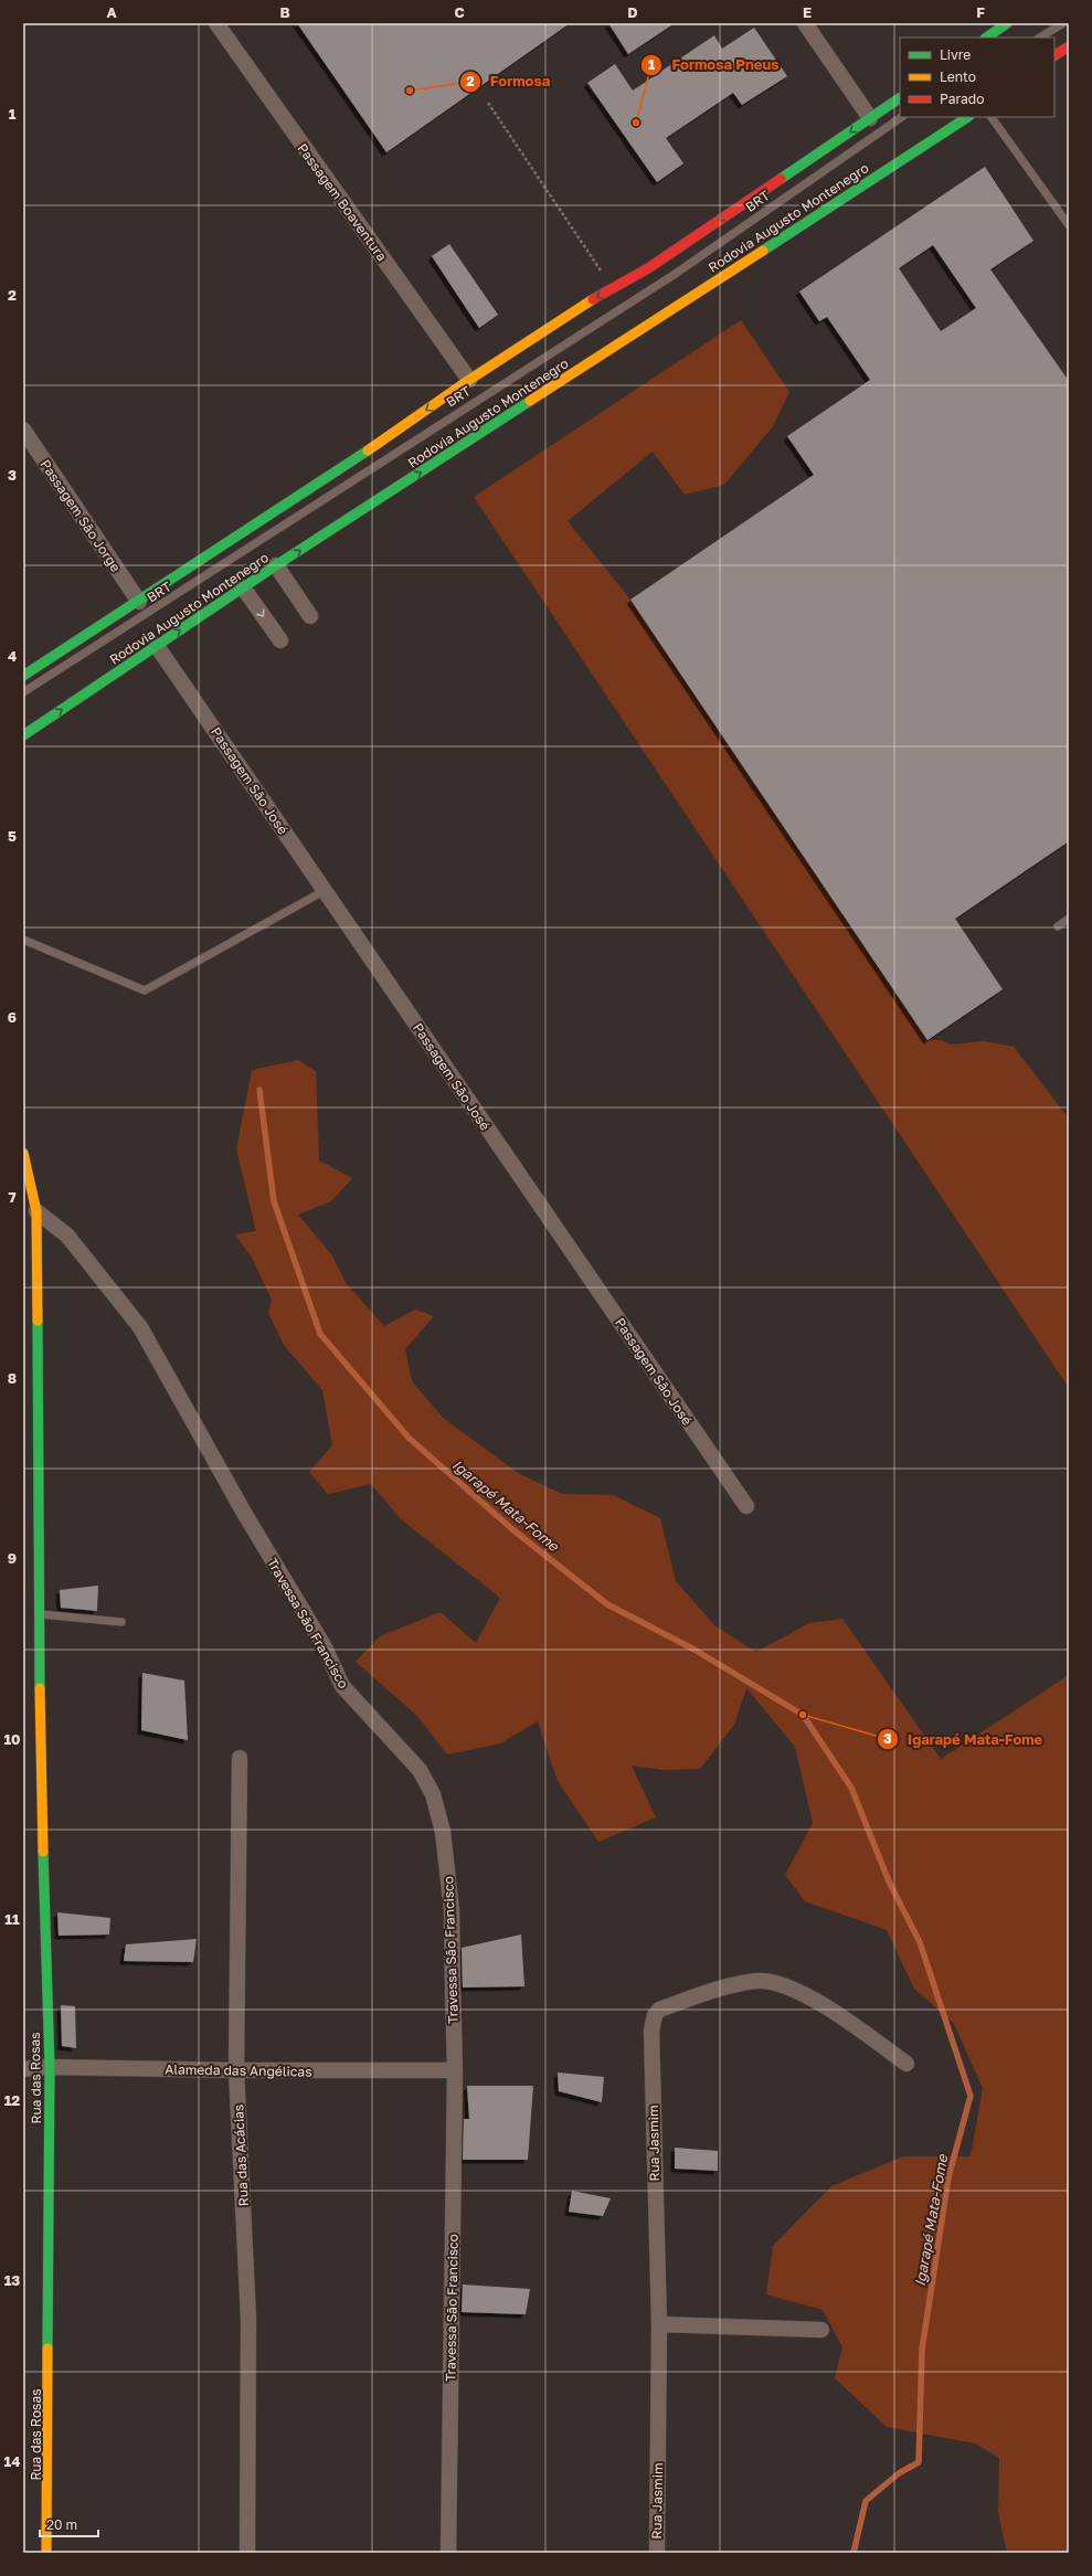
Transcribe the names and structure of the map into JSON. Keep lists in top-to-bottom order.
{
  "streets": {
    "main road": ["Rodovia Augusto Montenegro", "Rua das Rosas"],
    "street": [
      "Passagem Boaventura",
      "Passagem São Jorge",
      "Passagem São José",
      "Travessa São Francisco",
      "Alameda das Angélicas",
      "Rua Jasmim",
      "Rua das Acácias"
    ],
    "lane": ["BRT"]
  },
  "crossings": [
    ["Rodovia Augusto Montenegro", "Passagem São José"],
    ["Travessa São Francisco", "Alameda das Angélicas"],
    ["Travessa São Francisco", "Rua das Rosas"],
    ["Alameda das Angélicas", "Rua das Rosas"],
    ["Alameda das Angélicas", "Rua das Acácias"]
  ],
  "water": ["Igarapé Mata-Fome"],
  "places": ["Formosa", "Formosa Pneus", "Igarapé Mata-Fome"],
  "legend": ["Livre", "Lento", "Parado"],
  "scale_bar": "20 m",
  "grid": {
    "columns": [
      "A",
      "B",
      "C",
      "D",
      "E",
      "F"
    ],
    "rows": [
      "1",
      "2",
      "3",
      "4",
      "5",
      "6",
      "7",
      "8",
      "9",
      "10",
      "11",
      "12",
      "13",
      "14"
    ]
  }
}
